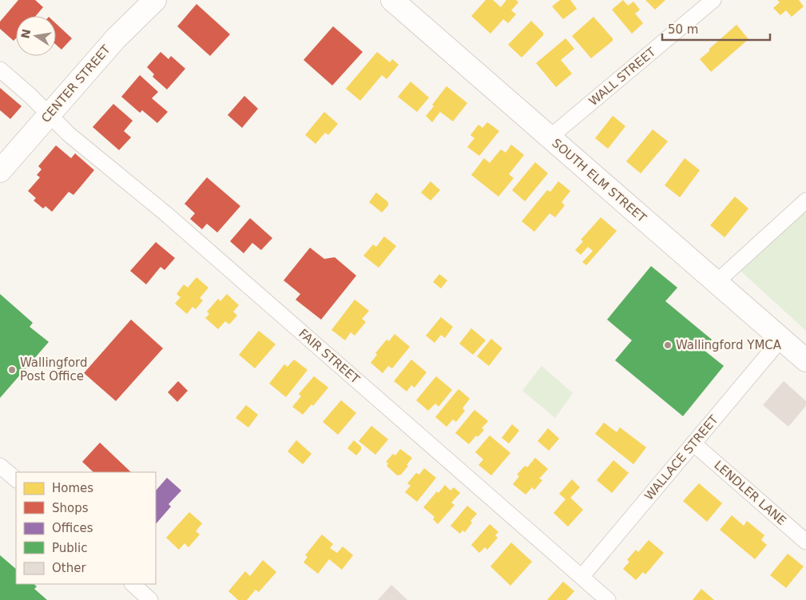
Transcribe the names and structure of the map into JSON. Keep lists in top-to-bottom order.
{
  "streets": {
    "main road": ["CENTER STREET", "SOUTH ELM STREET"],
    "street": [
      "WALL STREET",
      "FAIR STREET",
      "WALLACE STREET",
      "LENDLER LANE"
    ]
  },
  "crossings": [
    ["WALL STREET", "SOUTH ELM STREET"],
    ["CENTER STREET", "FAIR STREET"],
    ["SOUTH ELM STREET", "WALLACE STREET"],
    ["FAIR STREET", "WALLACE STREET"],
    ["WALLACE STREET", "LENDLER LANE"]
  ],
  "places": ["Wallingford YMCA", "Wallingford Post Office"],
  "legend": [
    "Homes",
    "Shops",
    "Offices",
    "Public",
    "Other"
  ],
  "scale_bar": "50 m",
  "north": "left"
}
